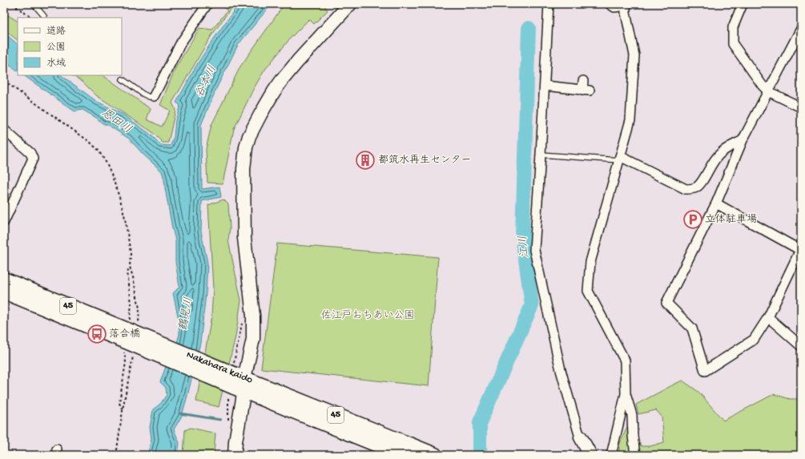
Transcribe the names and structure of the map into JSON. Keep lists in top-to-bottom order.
{
  "streets": {
    "main road": ["45", "Nakahara kaido"]
  },
  "water": [
    "谷本川",
    "恩田川",
    "江川",
    "鶴見川"
  ],
  "parks": ["佐江戸おちあい公園"],
  "places": {
    "building": ["都筑水再生センター"],
    "parking": ["立体駐車場"],
    "bus stop": ["落合橋"]
  },
  "legend": ["道路", "公園", "水域"]
}
